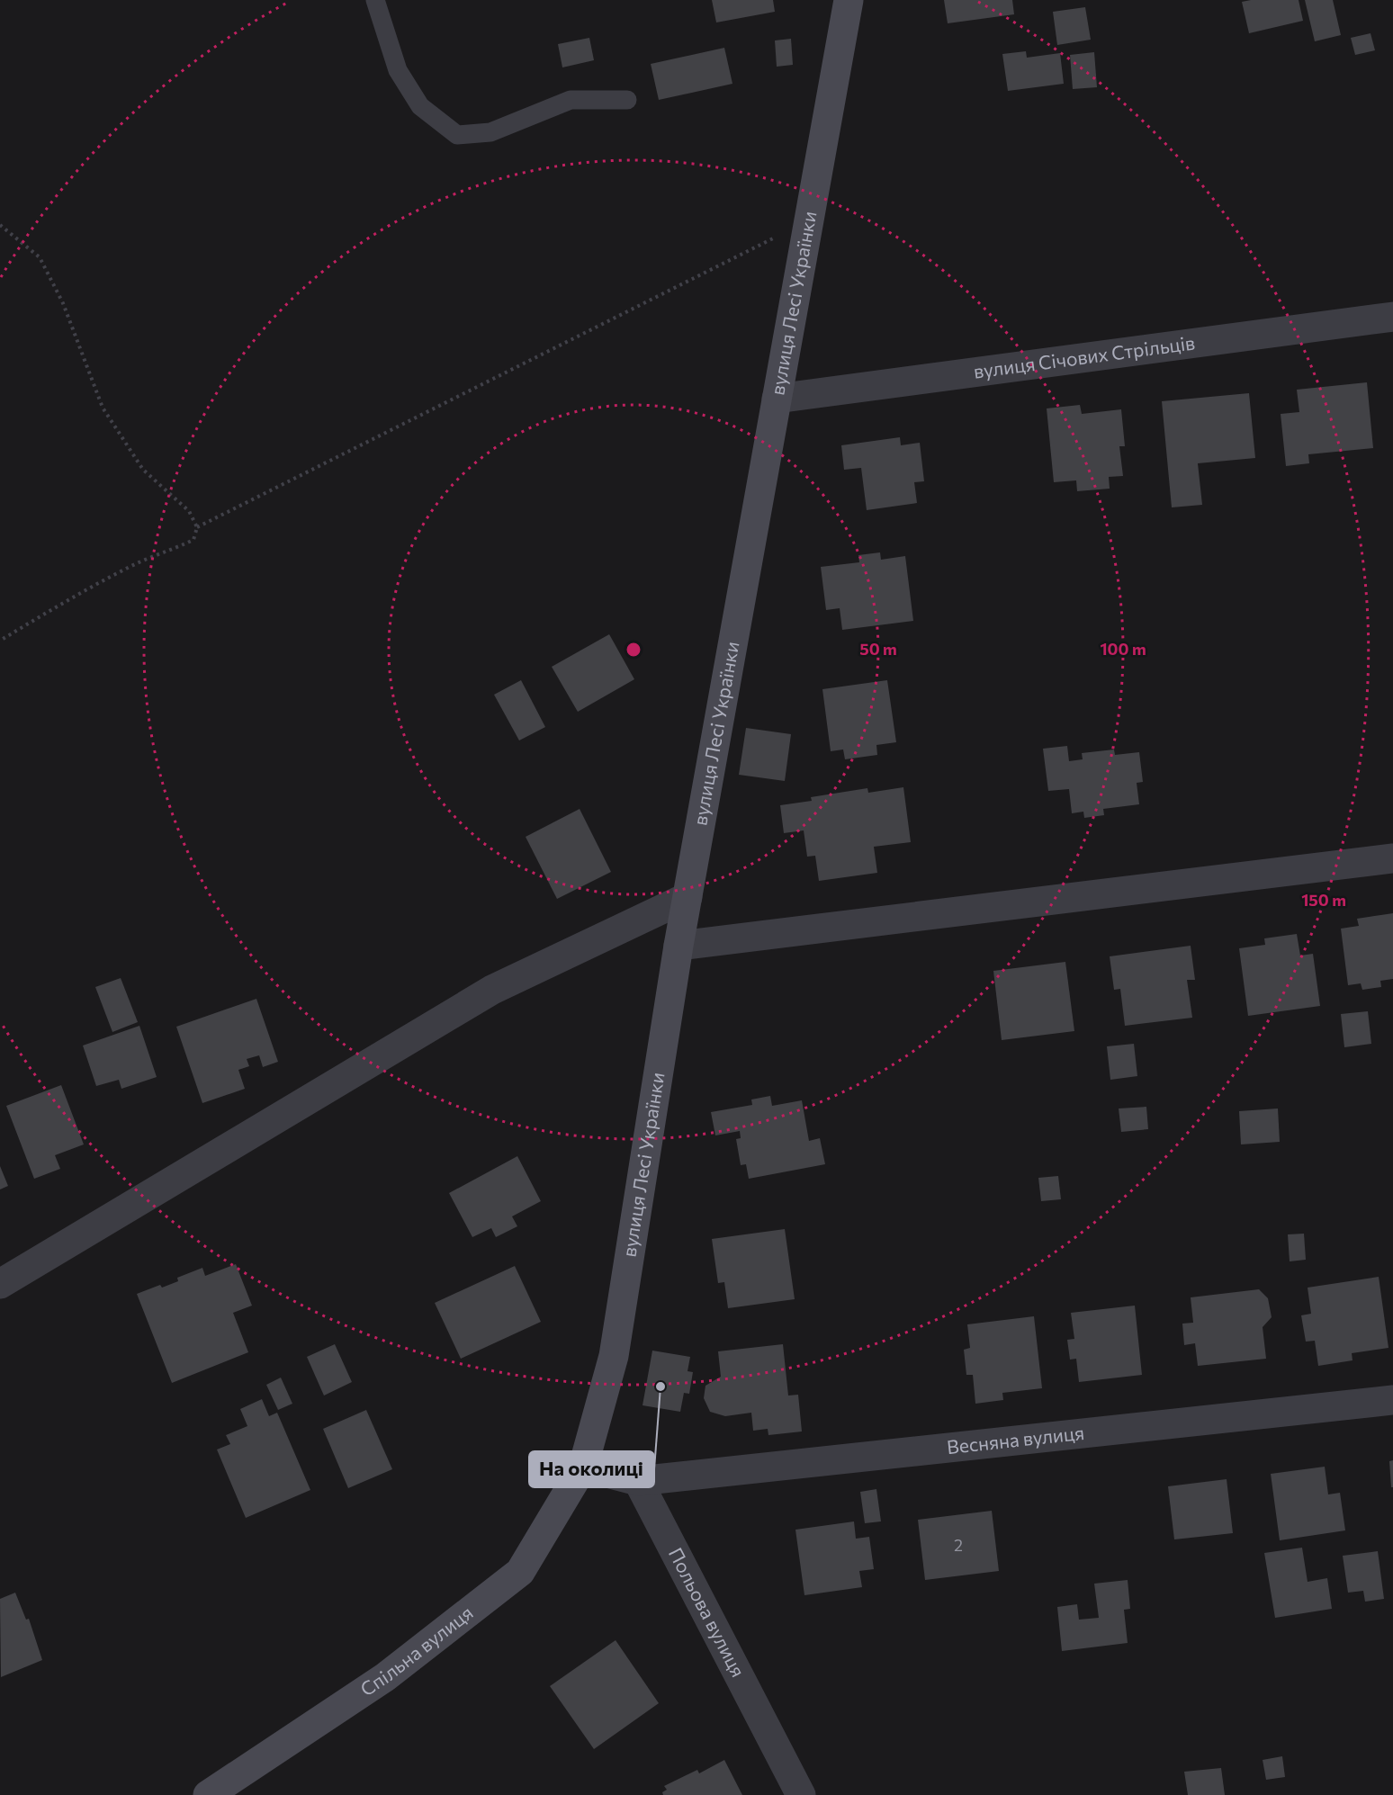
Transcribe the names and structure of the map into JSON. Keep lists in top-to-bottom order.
{
  "streets": {
    "street": [
      "вулиця Лесі Українки",
      "вулиця Січових Стрільців",
      "Весняна вулиця",
      "Польова вулиця",
      "Спільна вулиця"
    ]
  },
  "crossings": [
    ["вулиця Лесі Українки", "вулиця Січових Стрільців"],
    ["вулиця Лесі Українки", "Спільна вулиця"],
    ["Весняна вулиця", "Польова вулиця"]
  ],
  "places": ["На околиці"],
  "house_numbers": ["2"],
  "rings": ["50 m", "100 m", "150 m"]
}
